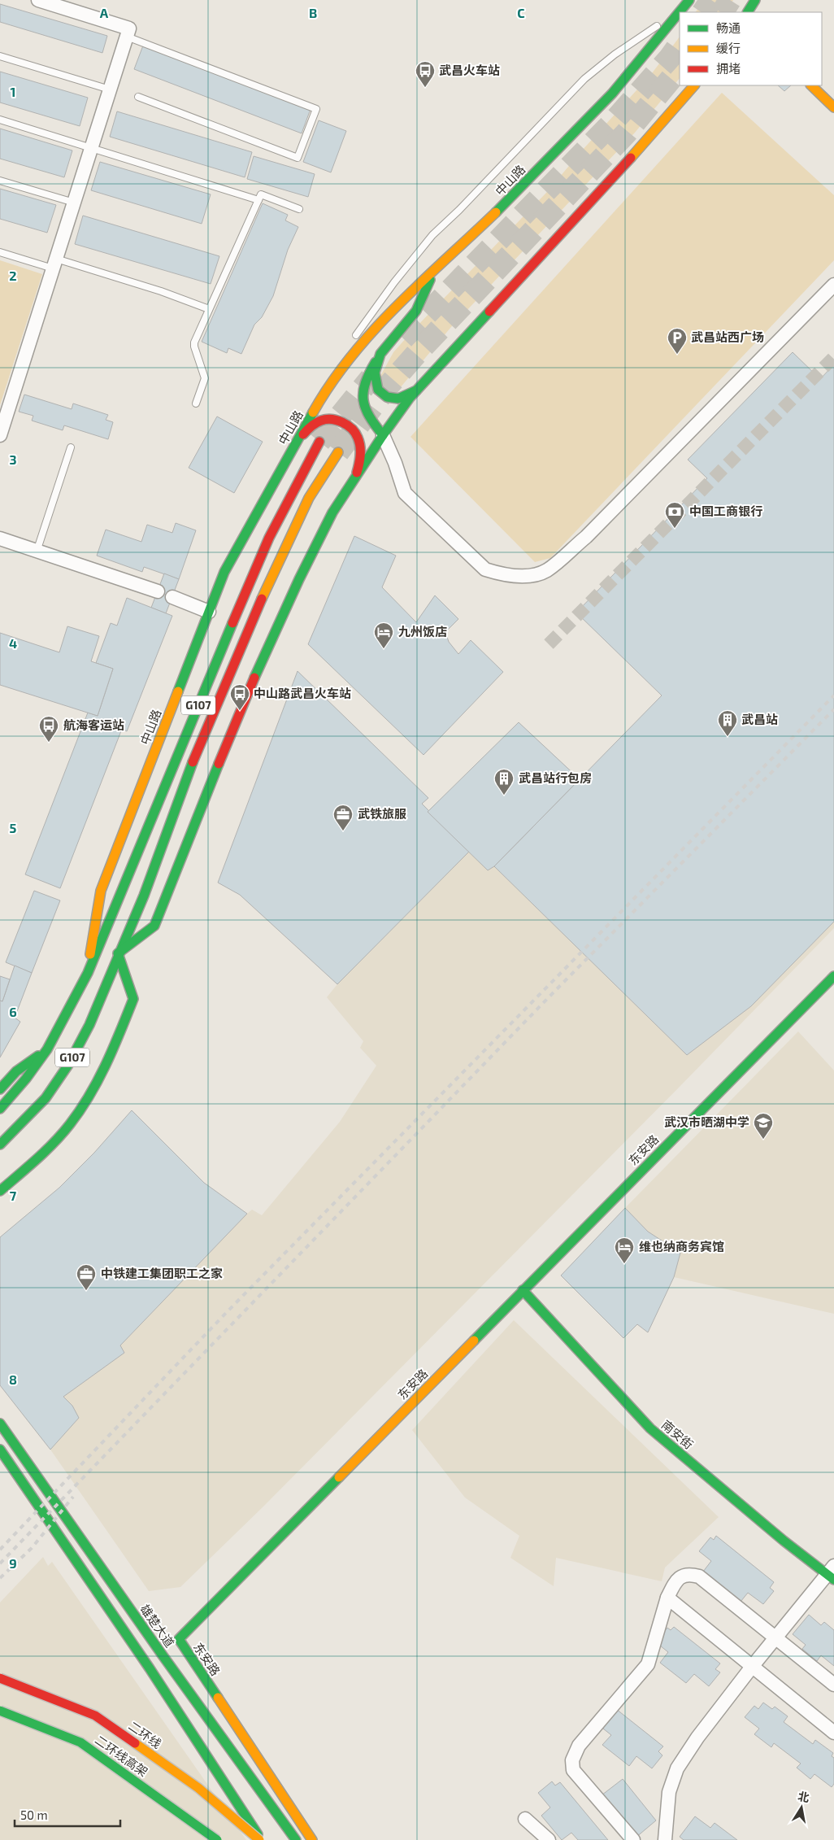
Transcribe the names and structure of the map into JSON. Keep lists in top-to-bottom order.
{
  "streets": {
    "main road": [
      "中山路",
      "G107",
      "东安路",
      "南安街",
      "雄楚大道",
      "二环线",
      "二环线高架"
    ]
  },
  "crossings": [
    ["中山路", "G107"],
    ["东安路", "南安街"]
  ],
  "places": {
    "bus stop": ["武昌火车站", "中山路武昌火车站", "航海客运站"],
    "parking": ["武昌站西广场"],
    "bank": ["中国工商银行"],
    "hotel": ["九州饭店", "维也纳商务宾馆"],
    "building": ["武昌站", "武昌站行包房"],
    "office": ["武铁旅服", "中铁建工集团职工之家"],
    "school or university": ["武汉市晒湖中学"]
  },
  "legend": ["畅通", "缓行", "拥堵"],
  "scale_bar": "50 m",
  "north": "top",
  "grid": {
    "columns": ["A", "B", "C"],
    "rows": [
      "1",
      "2",
      "3",
      "4",
      "5",
      "6",
      "7",
      "8",
      "9"
    ]
  }
}
